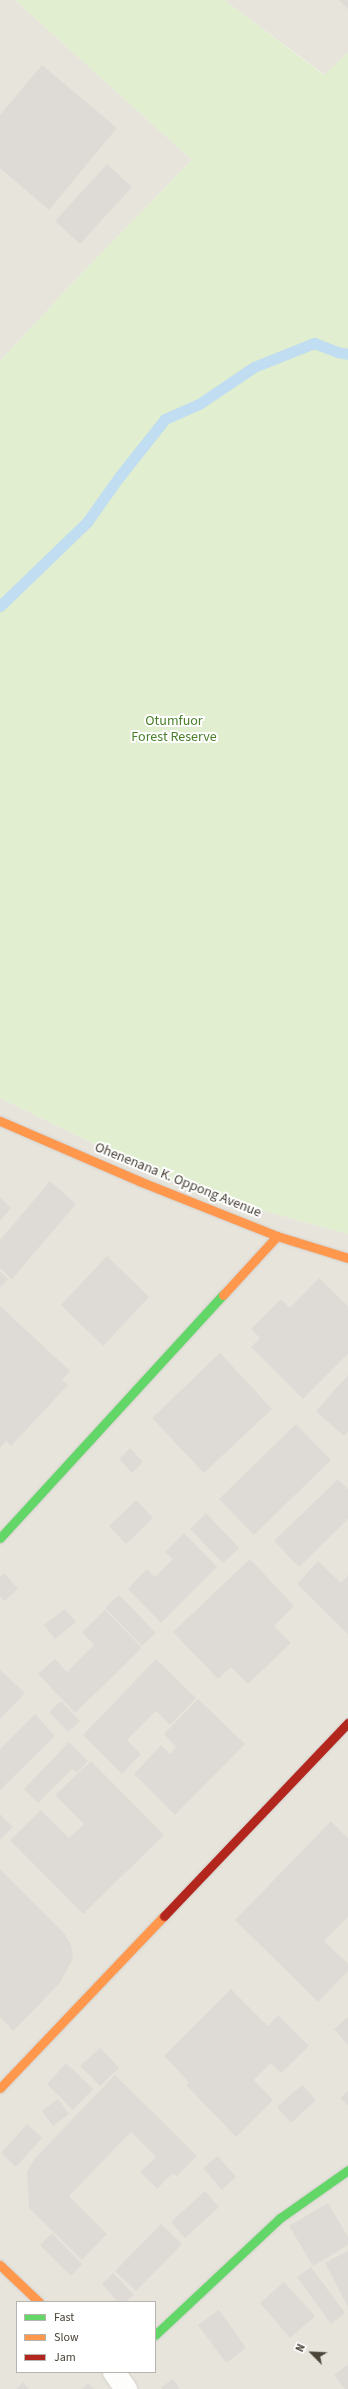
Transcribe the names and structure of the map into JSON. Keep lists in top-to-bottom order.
{
  "streets": {
    "street": ["Ohenenana K. Oppong Avenue"]
  },
  "parks": ["Otumfuor Forest Reserve"],
  "legend": ["Fast", "Slow", "Jam"],
  "north": "top left"
}
